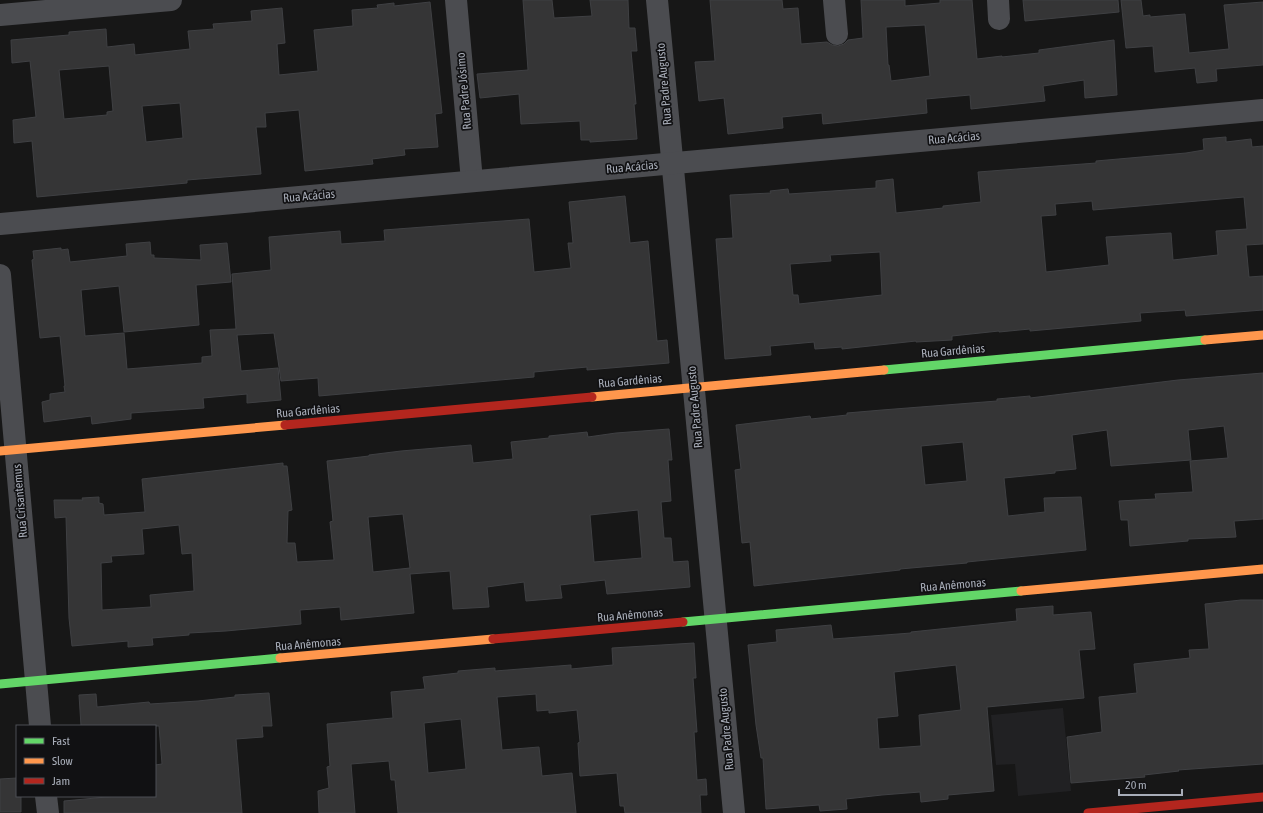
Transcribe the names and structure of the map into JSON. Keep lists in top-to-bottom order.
{
  "streets": {
    "street": [
      "Rua Padre Augusto",
      "Rua Padre Jósimo",
      "Rua Acácias",
      "Rua Gardênias",
      "Rua Crisantemus",
      "Rua Anêmonas"
    ]
  },
  "crossings": [
    ["Rua Padre Augusto", "Rua Acácias"],
    ["Rua Padre Augusto", "Rua Gardênias"],
    ["Rua Padre Augusto", "Rua Anêmonas"],
    ["Rua Padre Jósimo", "Rua Acácias"],
    ["Rua Gardênias", "Rua Crisantemus"],
    ["Rua Crisantemus", "Rua Anêmonas"]
  ],
  "legend": ["Fast", "Slow", "Jam"],
  "scale_bar": "20 m"
}
